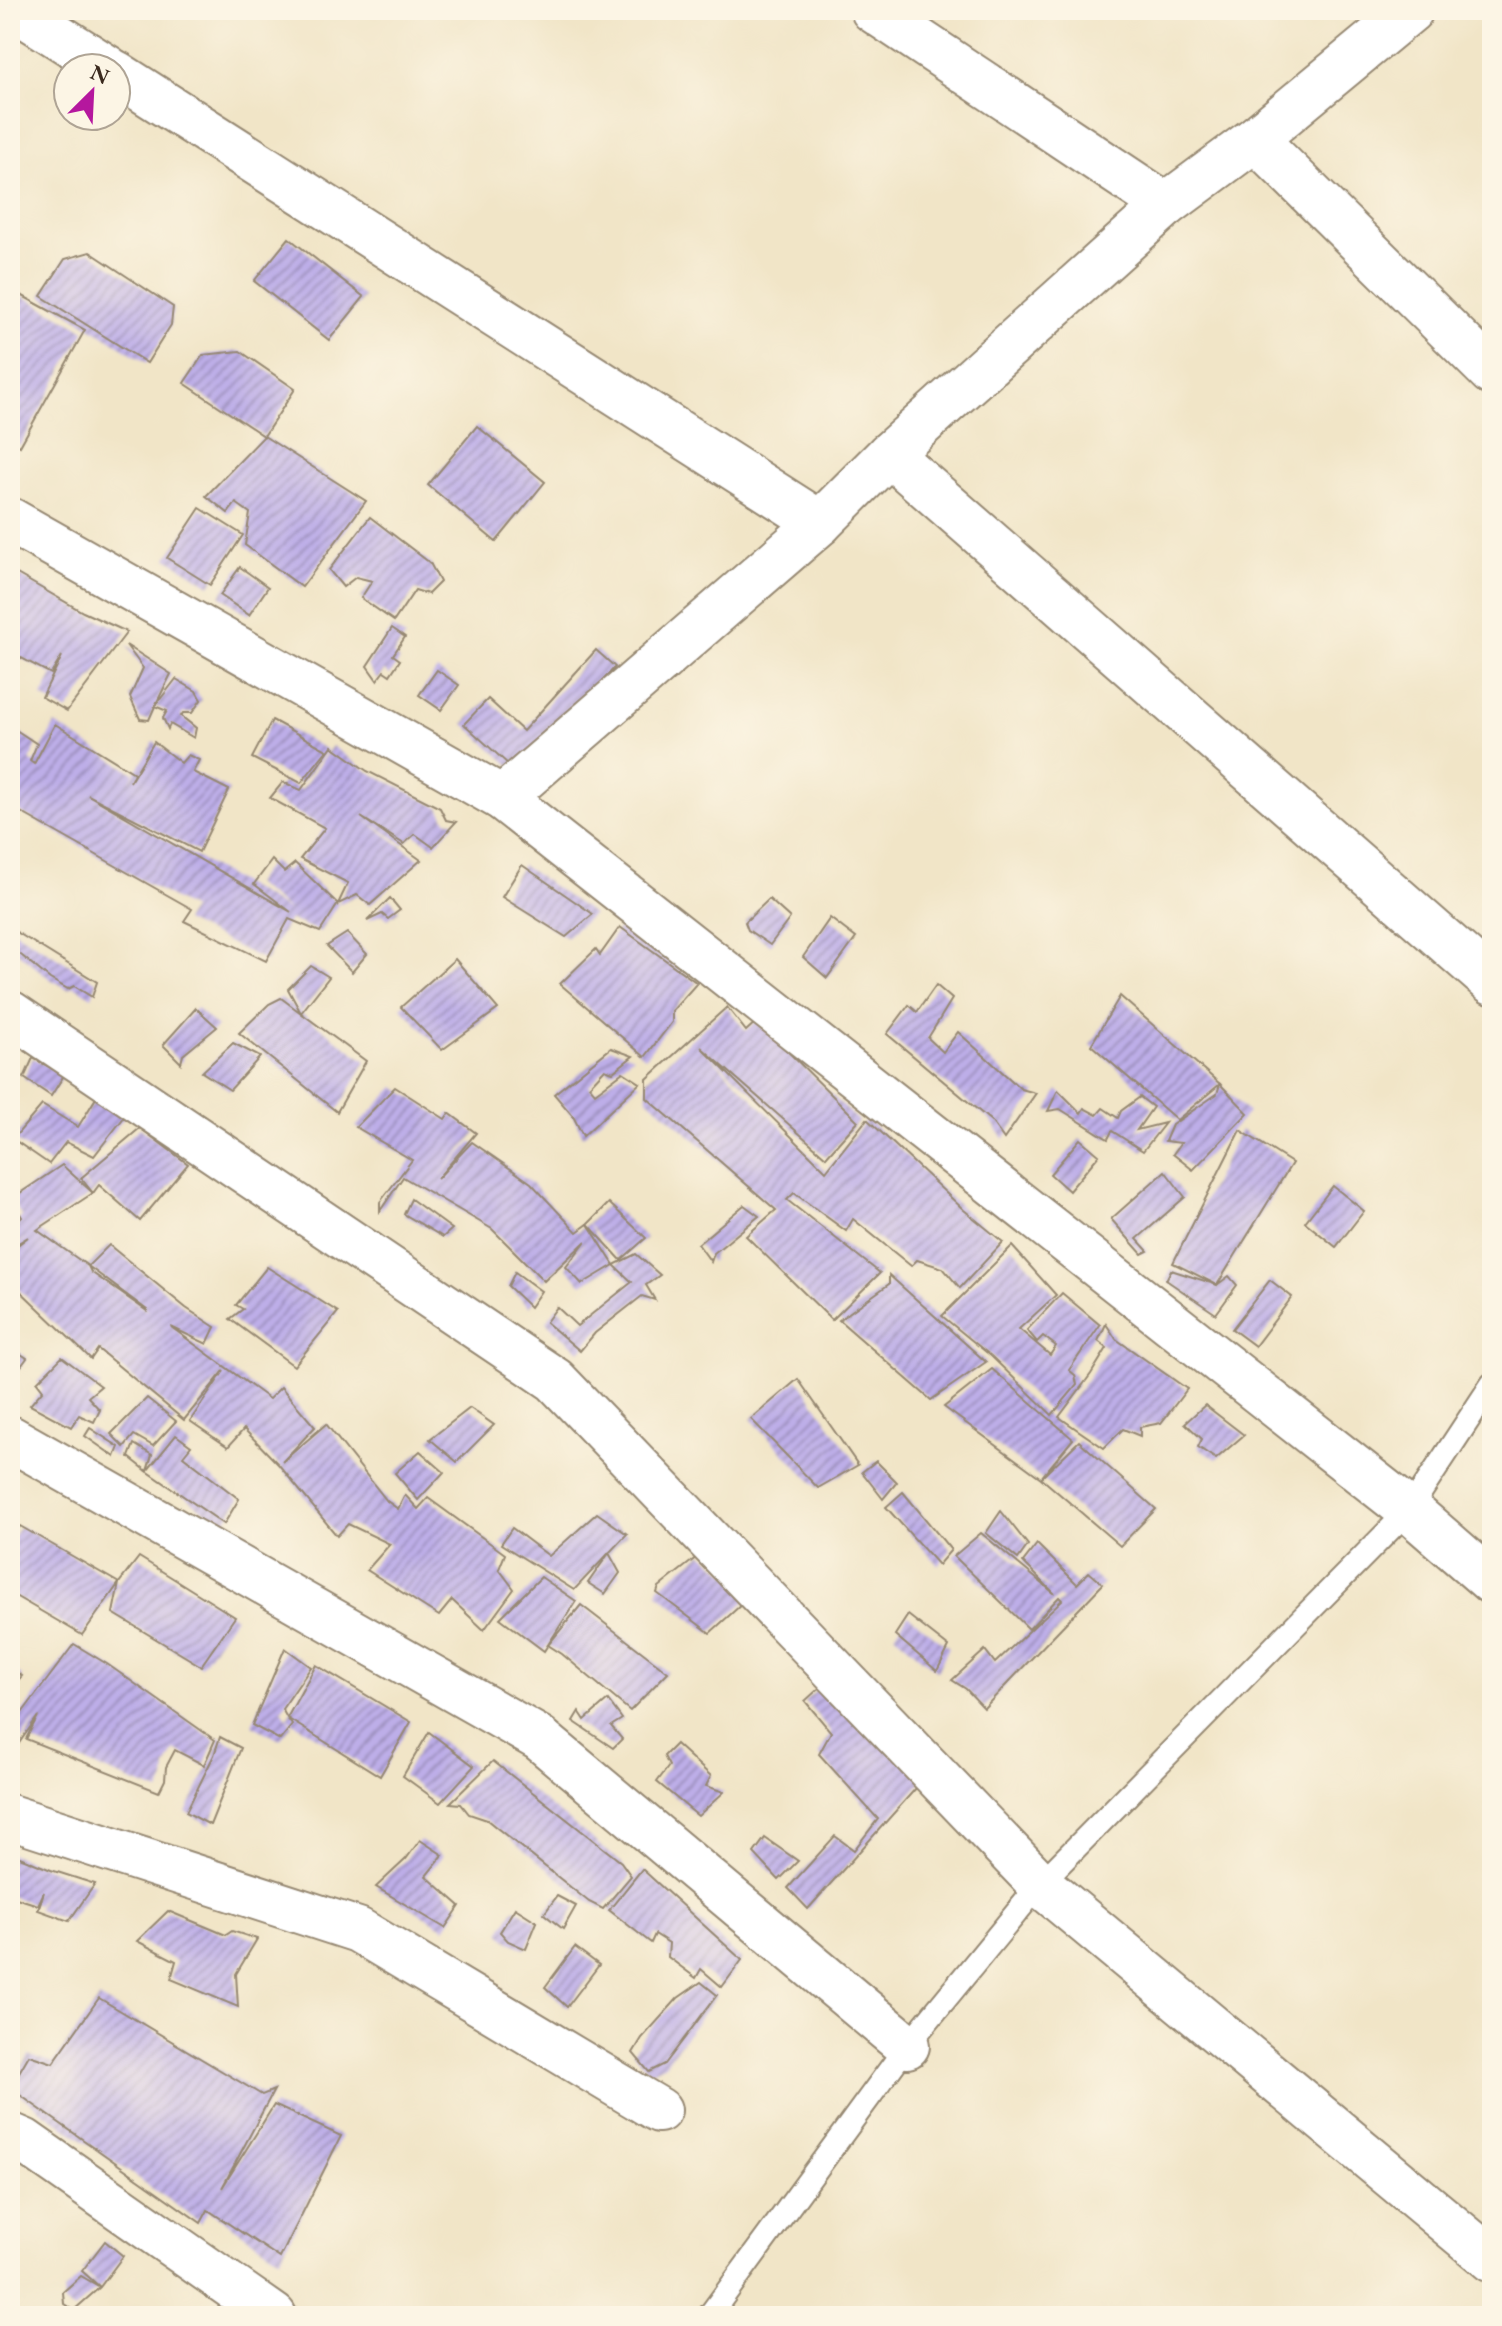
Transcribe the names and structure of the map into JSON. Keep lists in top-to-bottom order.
{
  "north": "top right"
}
